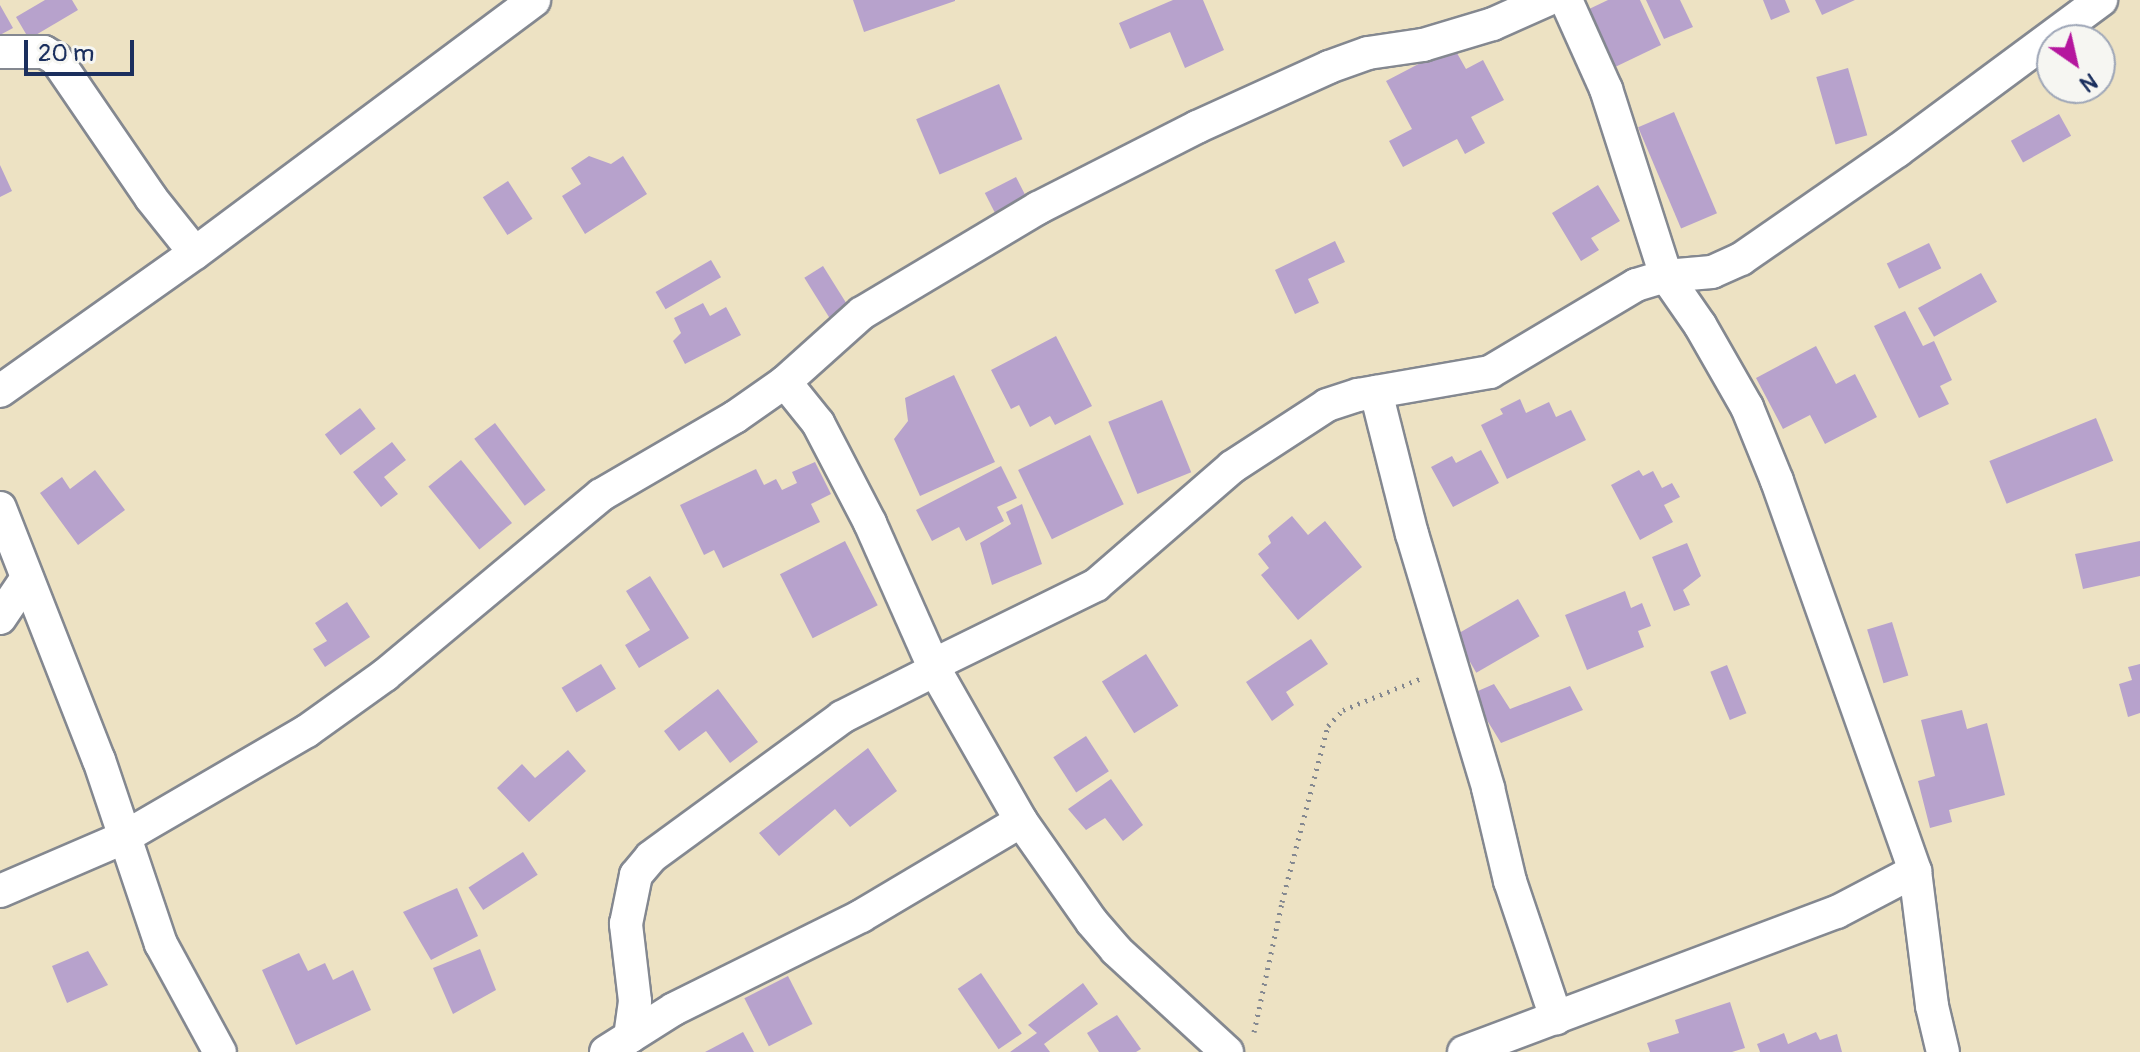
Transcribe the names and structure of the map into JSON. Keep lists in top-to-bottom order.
{
  "scale_bar": "20 m",
  "north": "bottom right"
}
